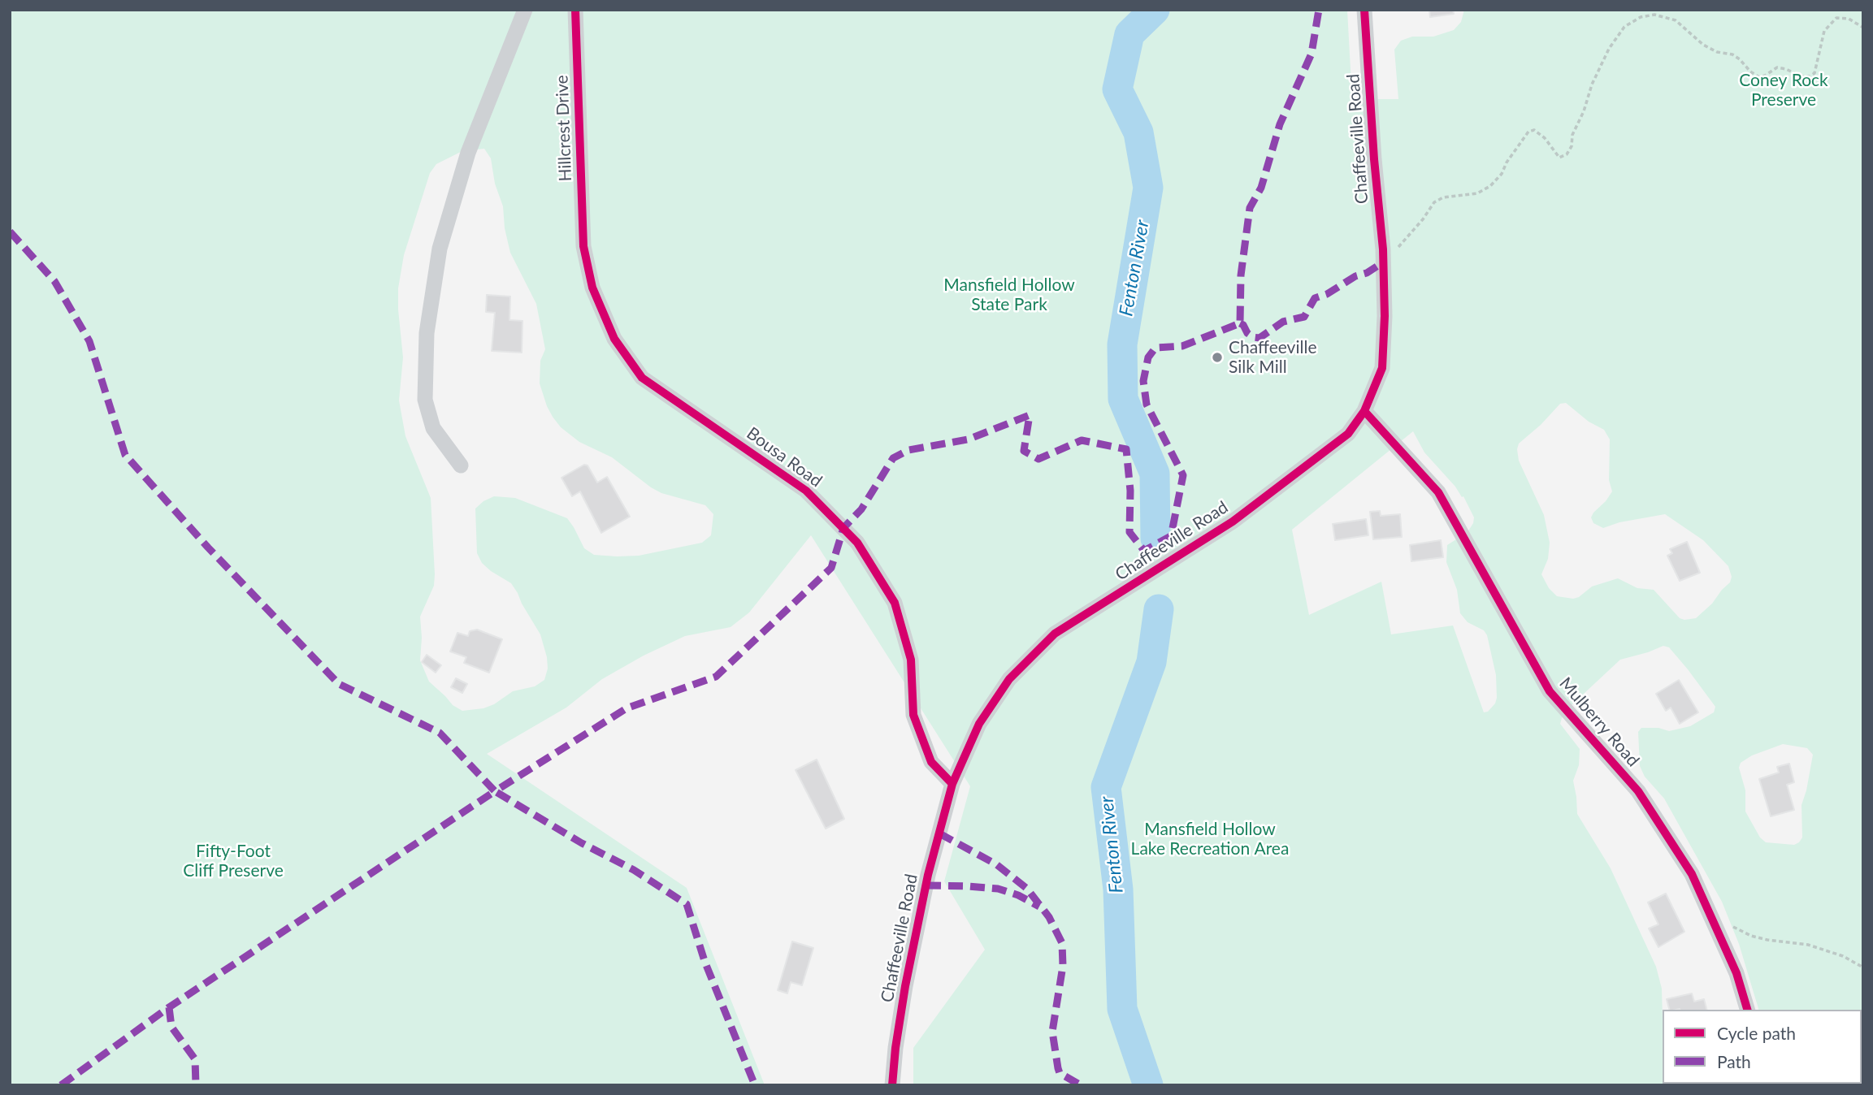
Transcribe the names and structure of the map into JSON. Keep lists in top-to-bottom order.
{
  "streets": {
    "street": [
      "Hillcrest Drive",
      "Chaffeeville Road",
      "Bousa Road",
      "Mulberry Road"
    ]
  },
  "crossings": [
    ["Hillcrest Drive", "Bousa Road"],
    ["Chaffeeville Road", "Bousa Road"],
    ["Chaffeeville Road", "Mulberry Road"]
  ],
  "water": ["Fenton River"],
  "parks": [
    "Coney Rock Preserve",
    "Mansfield Hollow State Park",
    "Mansfield Hollow Lake Recreation Area",
    "Fifty-Foot Cliff Preserve"
  ],
  "places": ["Chaffeeville Silk Mill"],
  "legend": ["Cycle path", "Path"]
}
